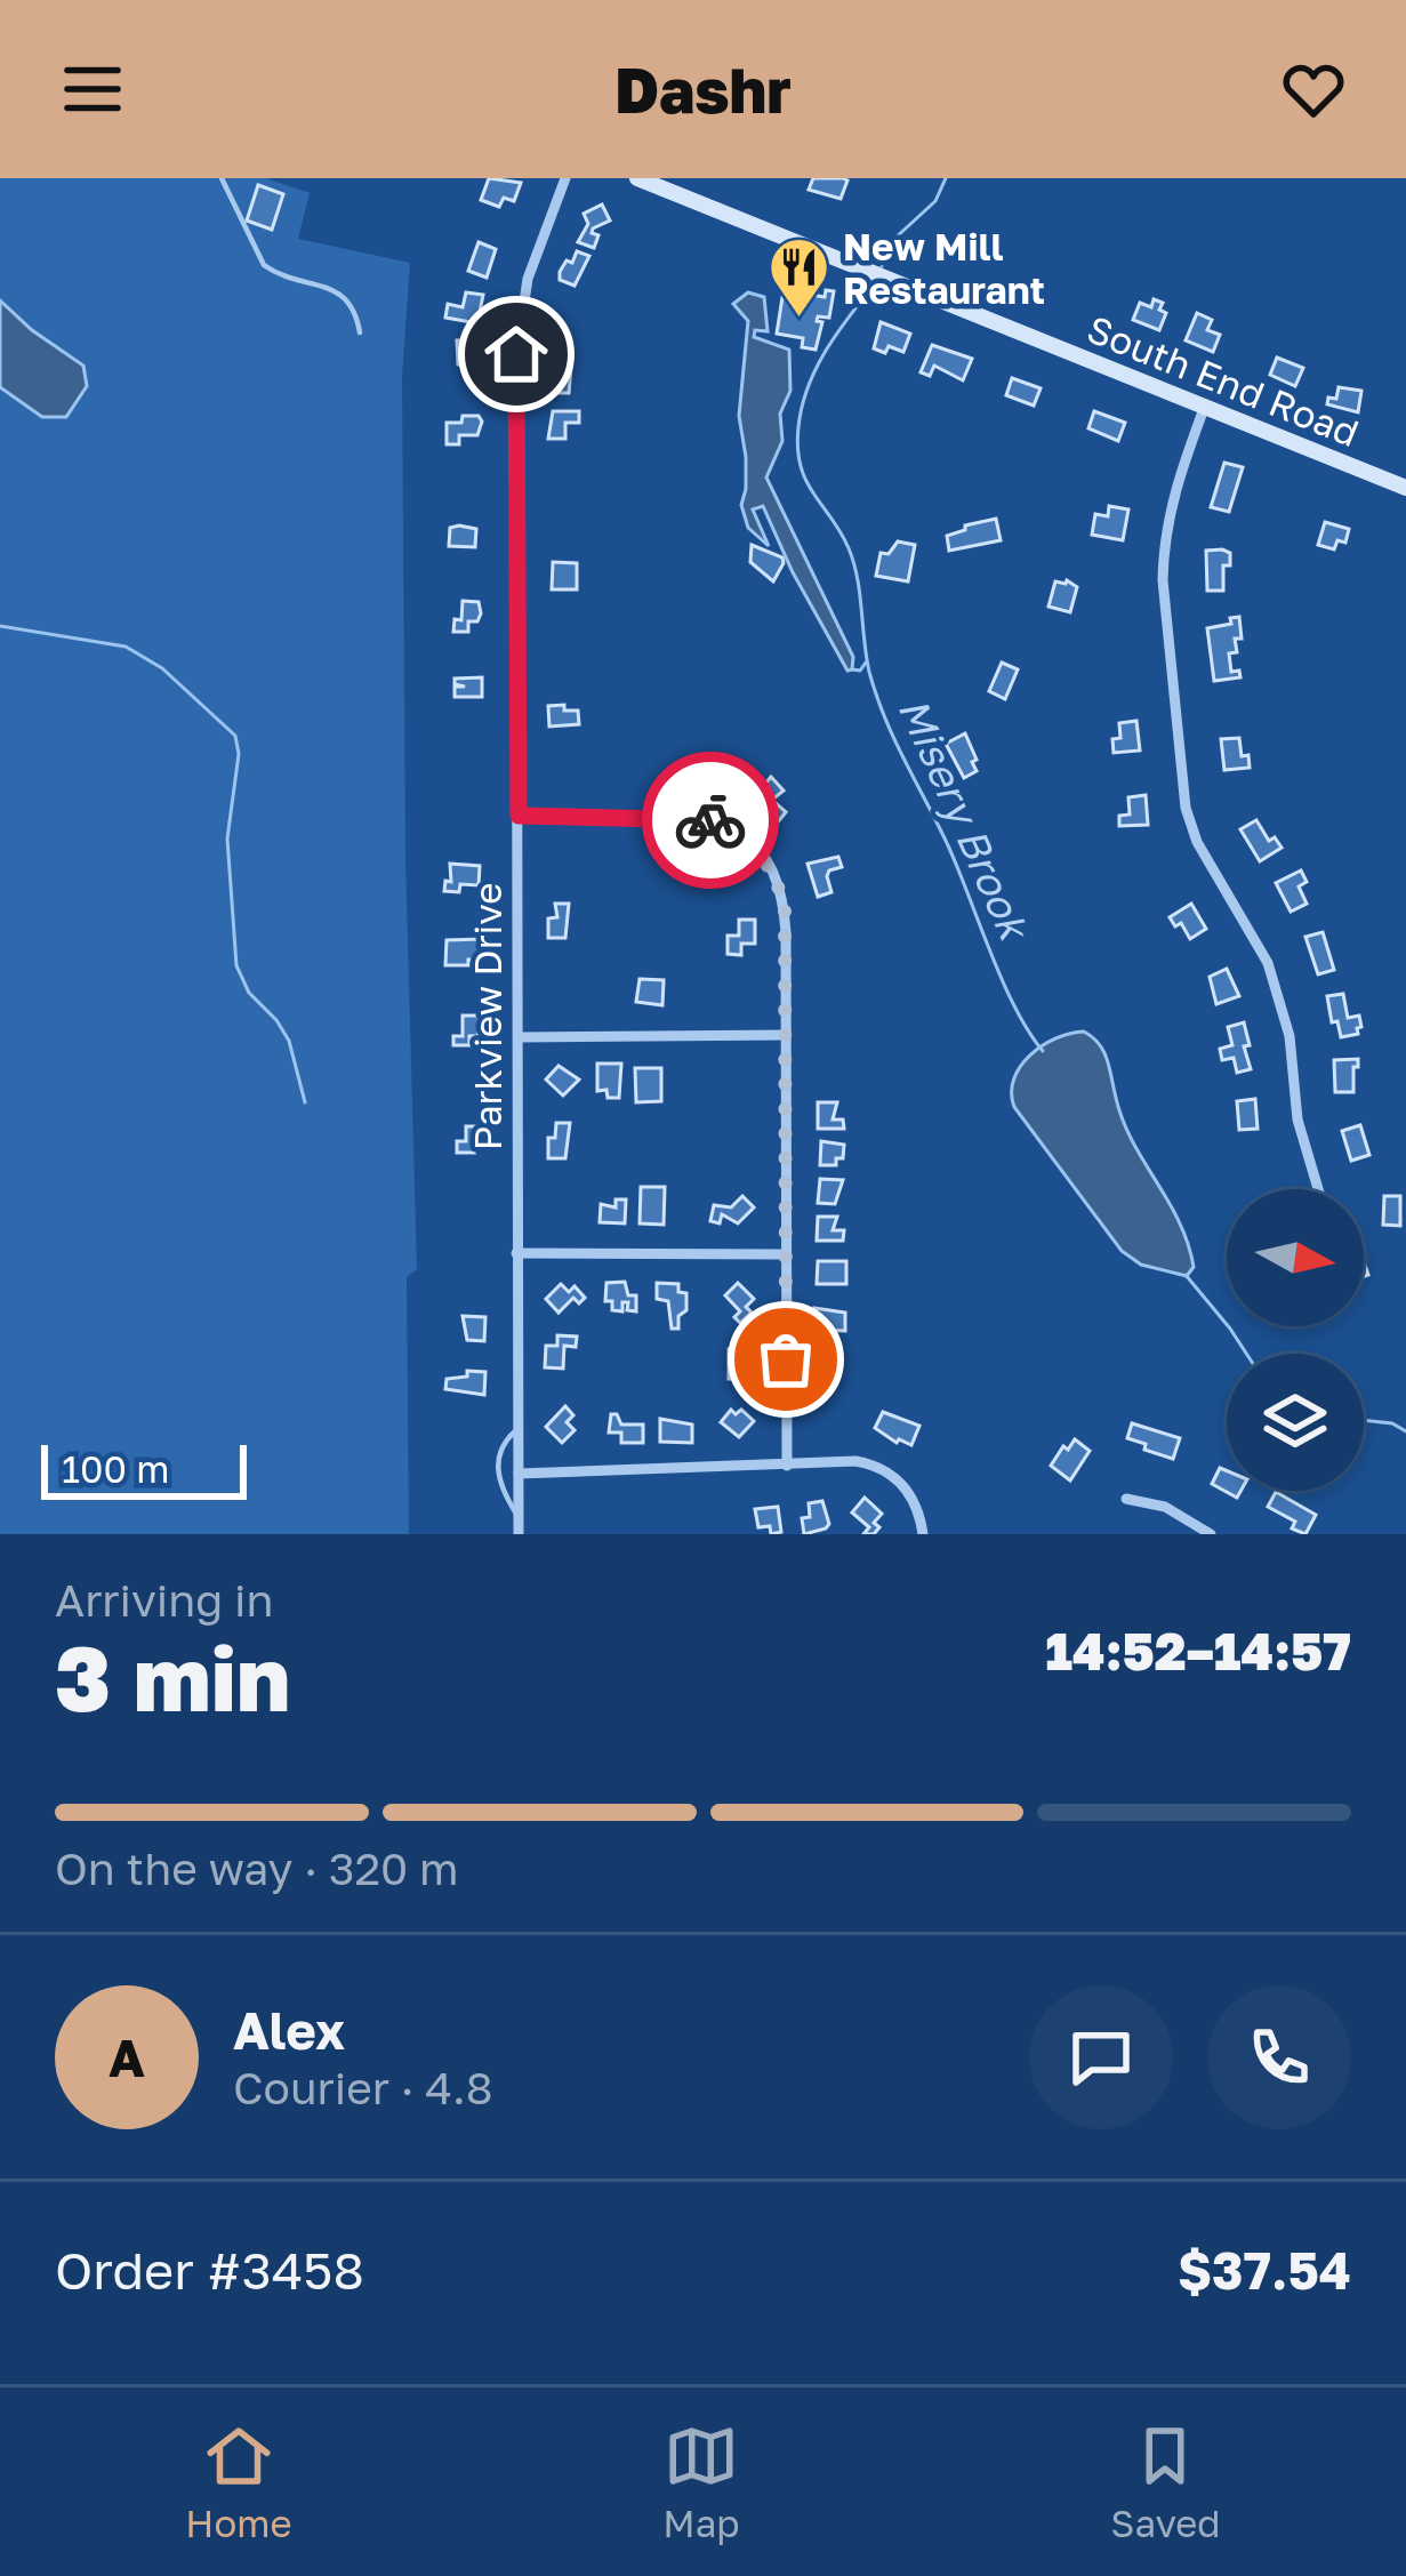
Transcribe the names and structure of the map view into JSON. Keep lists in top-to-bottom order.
{
  "streets": {
    "street": ["South End Road", "Parkview Drive"]
  },
  "water": ["Misery Brook"],
  "places": {
    "restaurant": ["New Mill Restaurant"]
  },
  "scale_bar": "100 m",
  "north": "right",
  "page": {
    "header": "Dashr",
    "scale": "100 m",
    "heading": ["3 min", "Arriving in", "14:52–14:57"],
    "panel": [
      "Alex",
      "Courier · 4.8",
      "Order #3458",
      "$37.54"
    ],
    "bar": "On the way · 320 m",
    "round": "A",
    "tabs": ["Home", "Map", "Saved"]
  }
}
